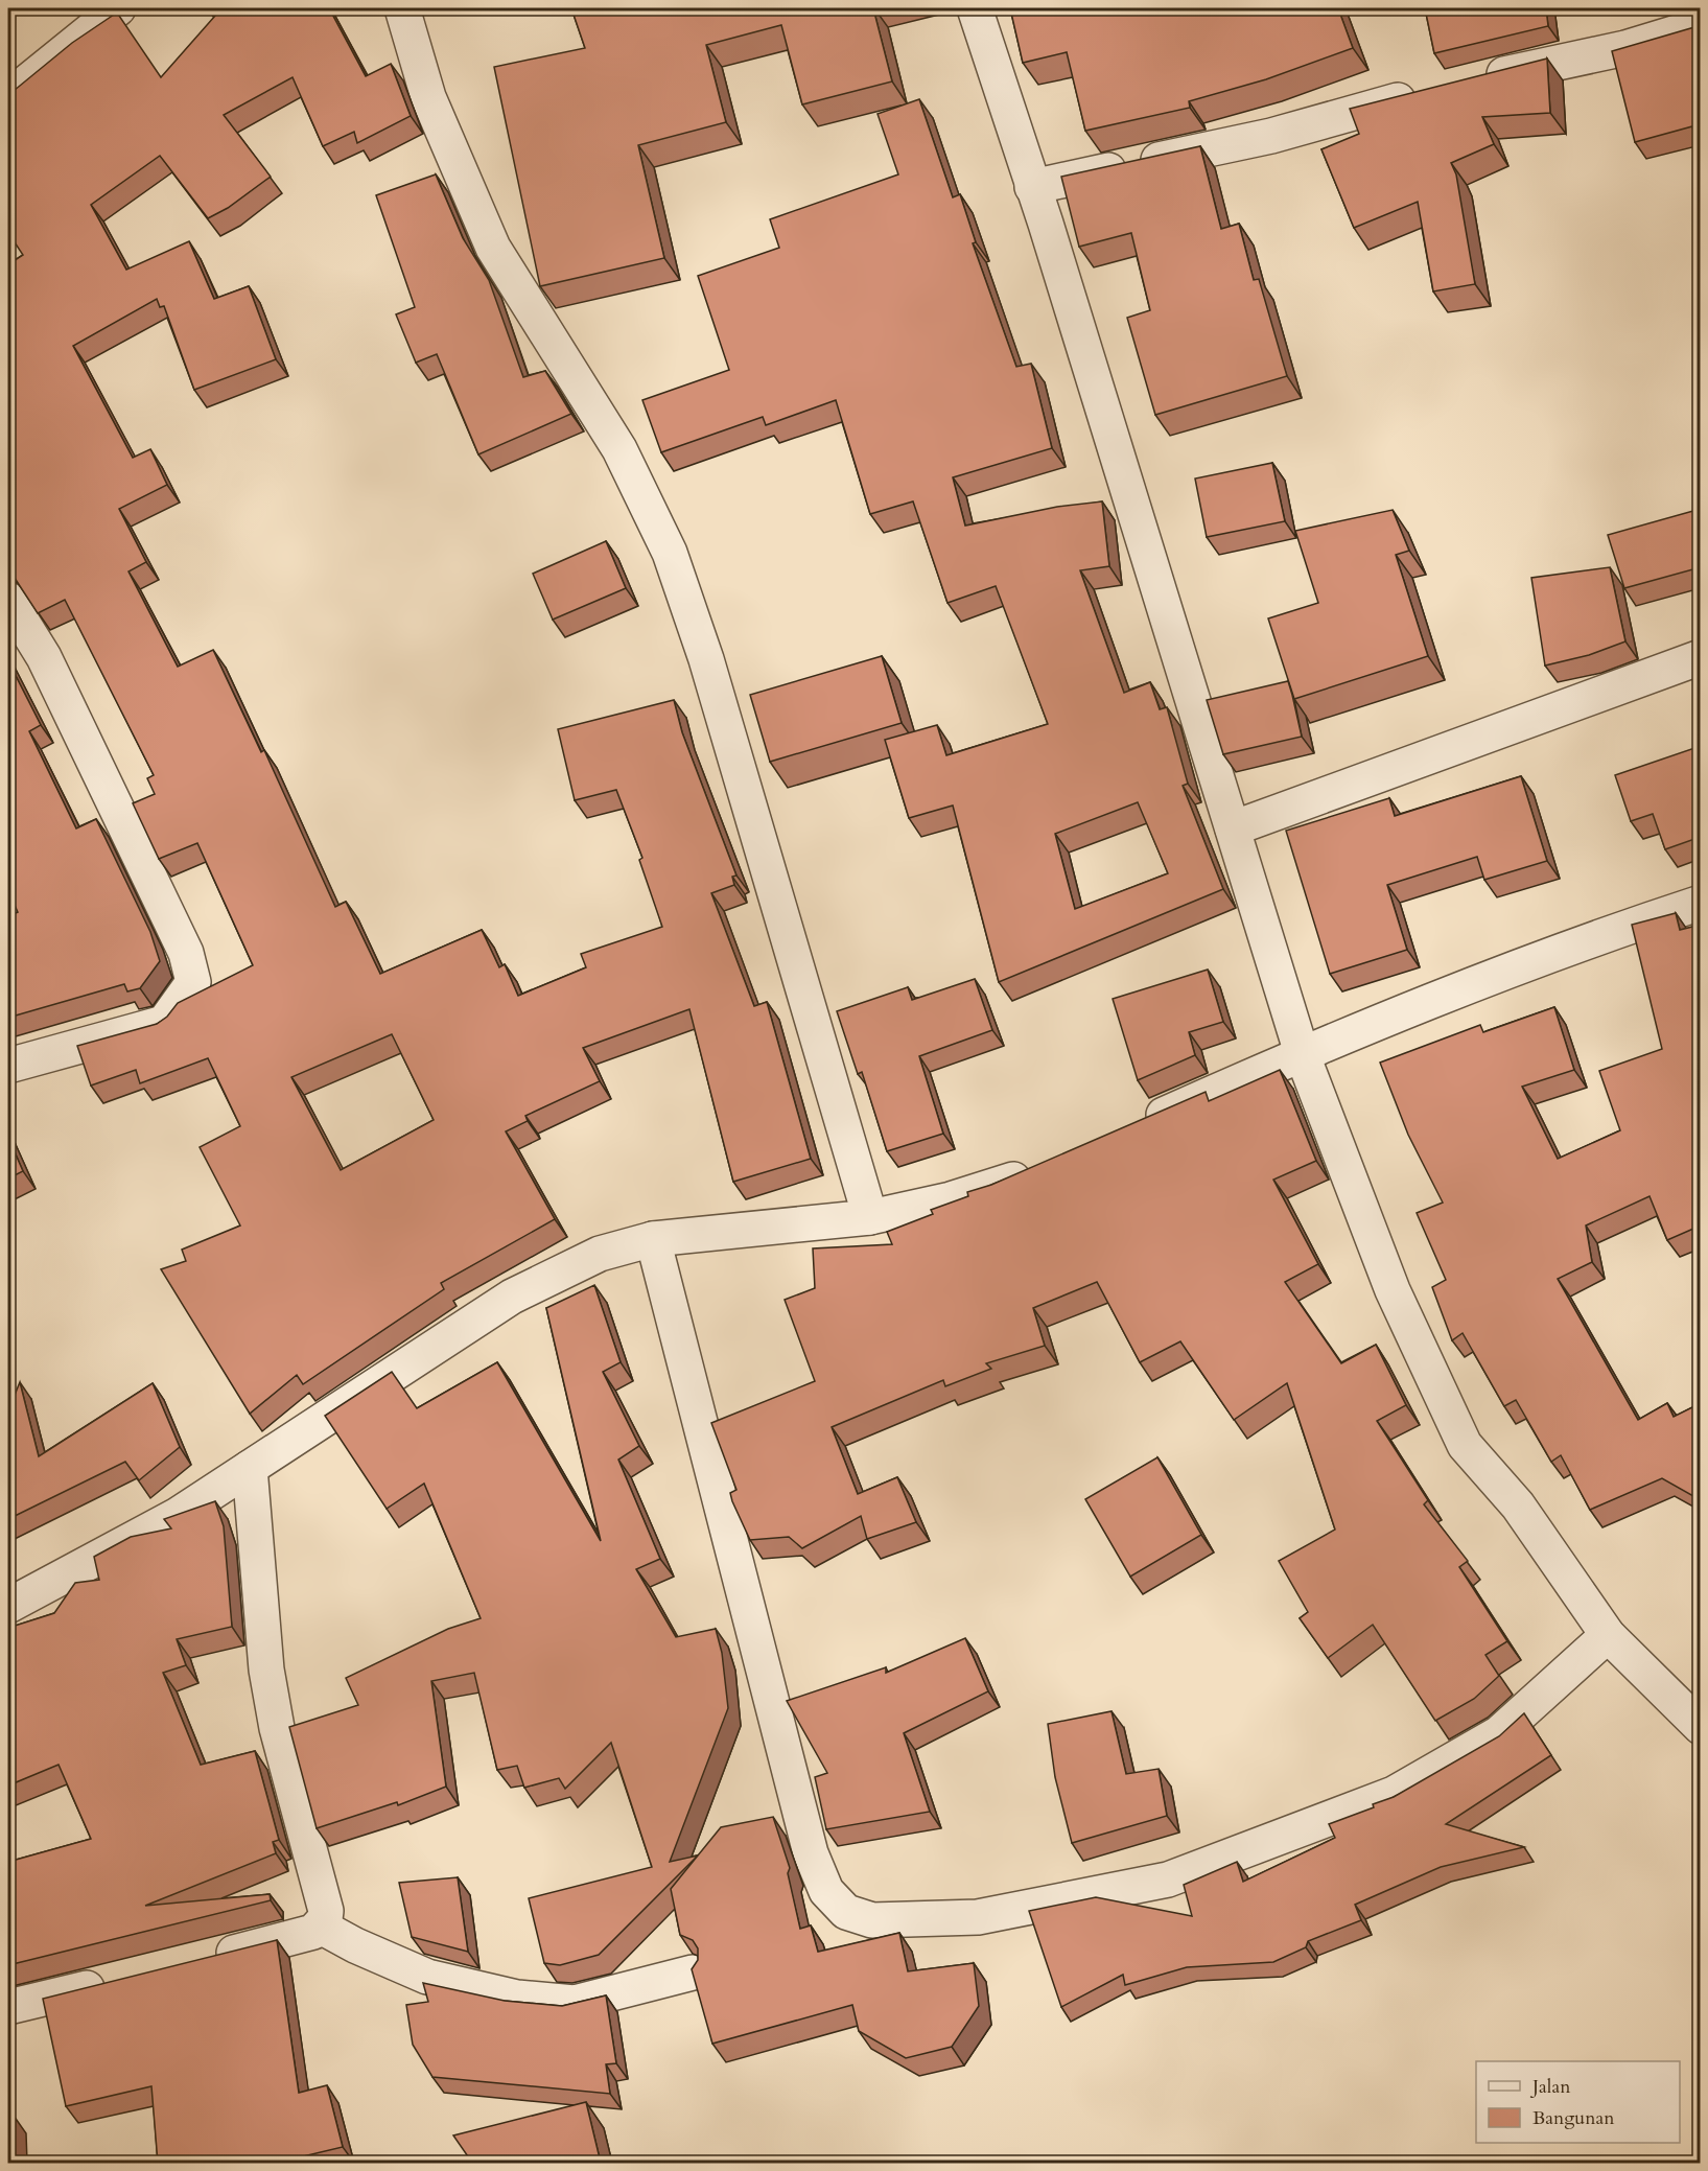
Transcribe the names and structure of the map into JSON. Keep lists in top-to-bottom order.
{
  "legend": ["Jalan", "Bangunan"]
}
